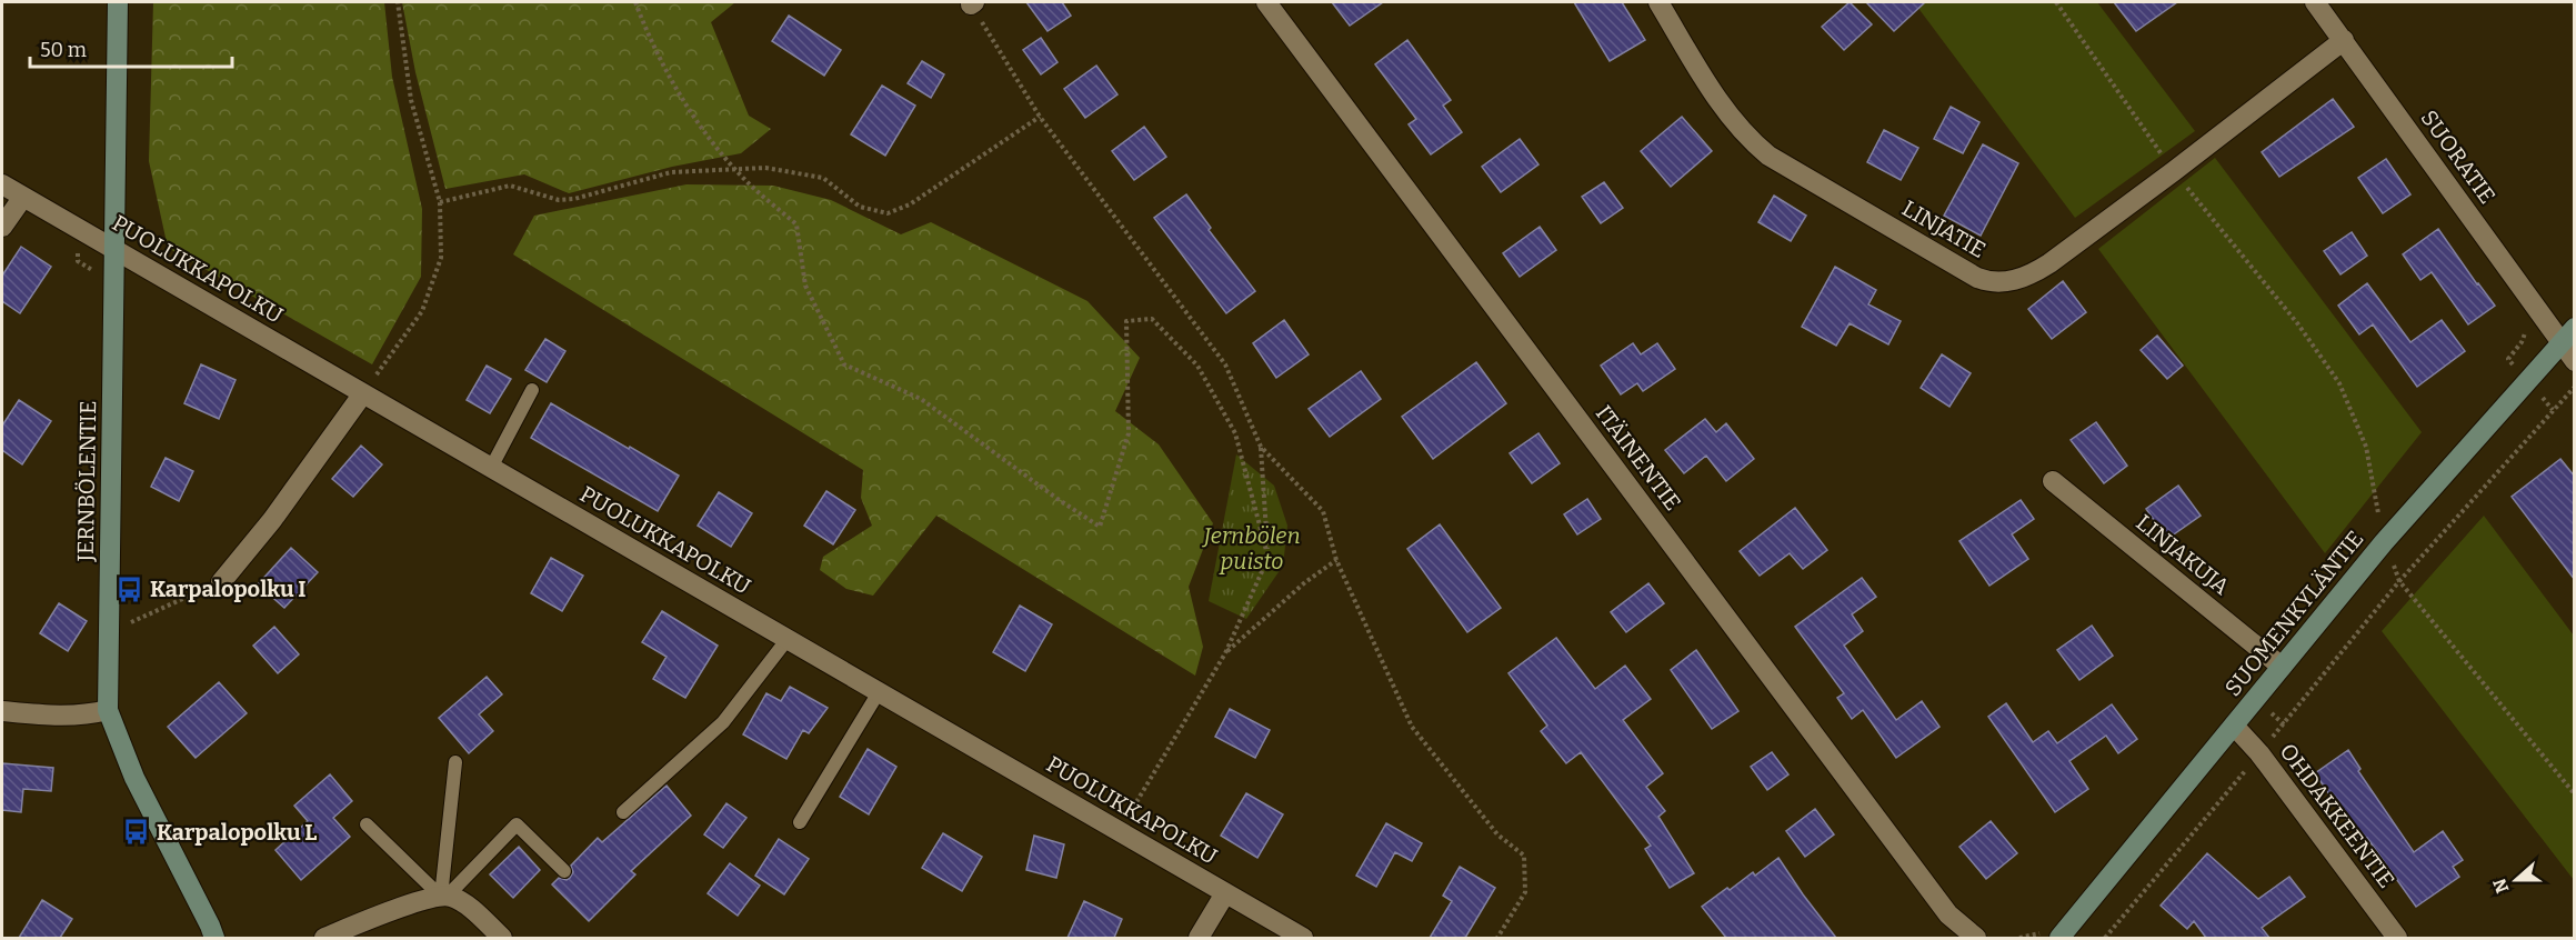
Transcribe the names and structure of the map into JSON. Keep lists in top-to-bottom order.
{
  "streets": {
    "street": [
      "SUORATIE",
      "LINJATIE",
      "PUOLUKKAPOLKU",
      "ITÄINENTIE",
      "JERNBÖLENTIE",
      "LINJAKUJA",
      "SUOMENKYLÄNTIE",
      "OHDAKKEENTIE"
    ]
  },
  "crossings": [
    ["SUORATIE", "LINJATIE"],
    ["SUORATIE", "SUOMENKYLÄNTIE"],
    ["PUOLUKKAPOLKU", "JERNBÖLENTIE"],
    ["LINJAKUJA", "SUOMENKYLÄNTIE"],
    ["SUOMENKYLÄNTIE", "OHDAKKEENTIE"]
  ],
  "parks": ["Jernbölen puisto"],
  "places": {
    "bus stop": ["Karpalopolku I", "Karpalopolku L"]
  },
  "scale_bar": "50 m",
  "north": "left"
}
